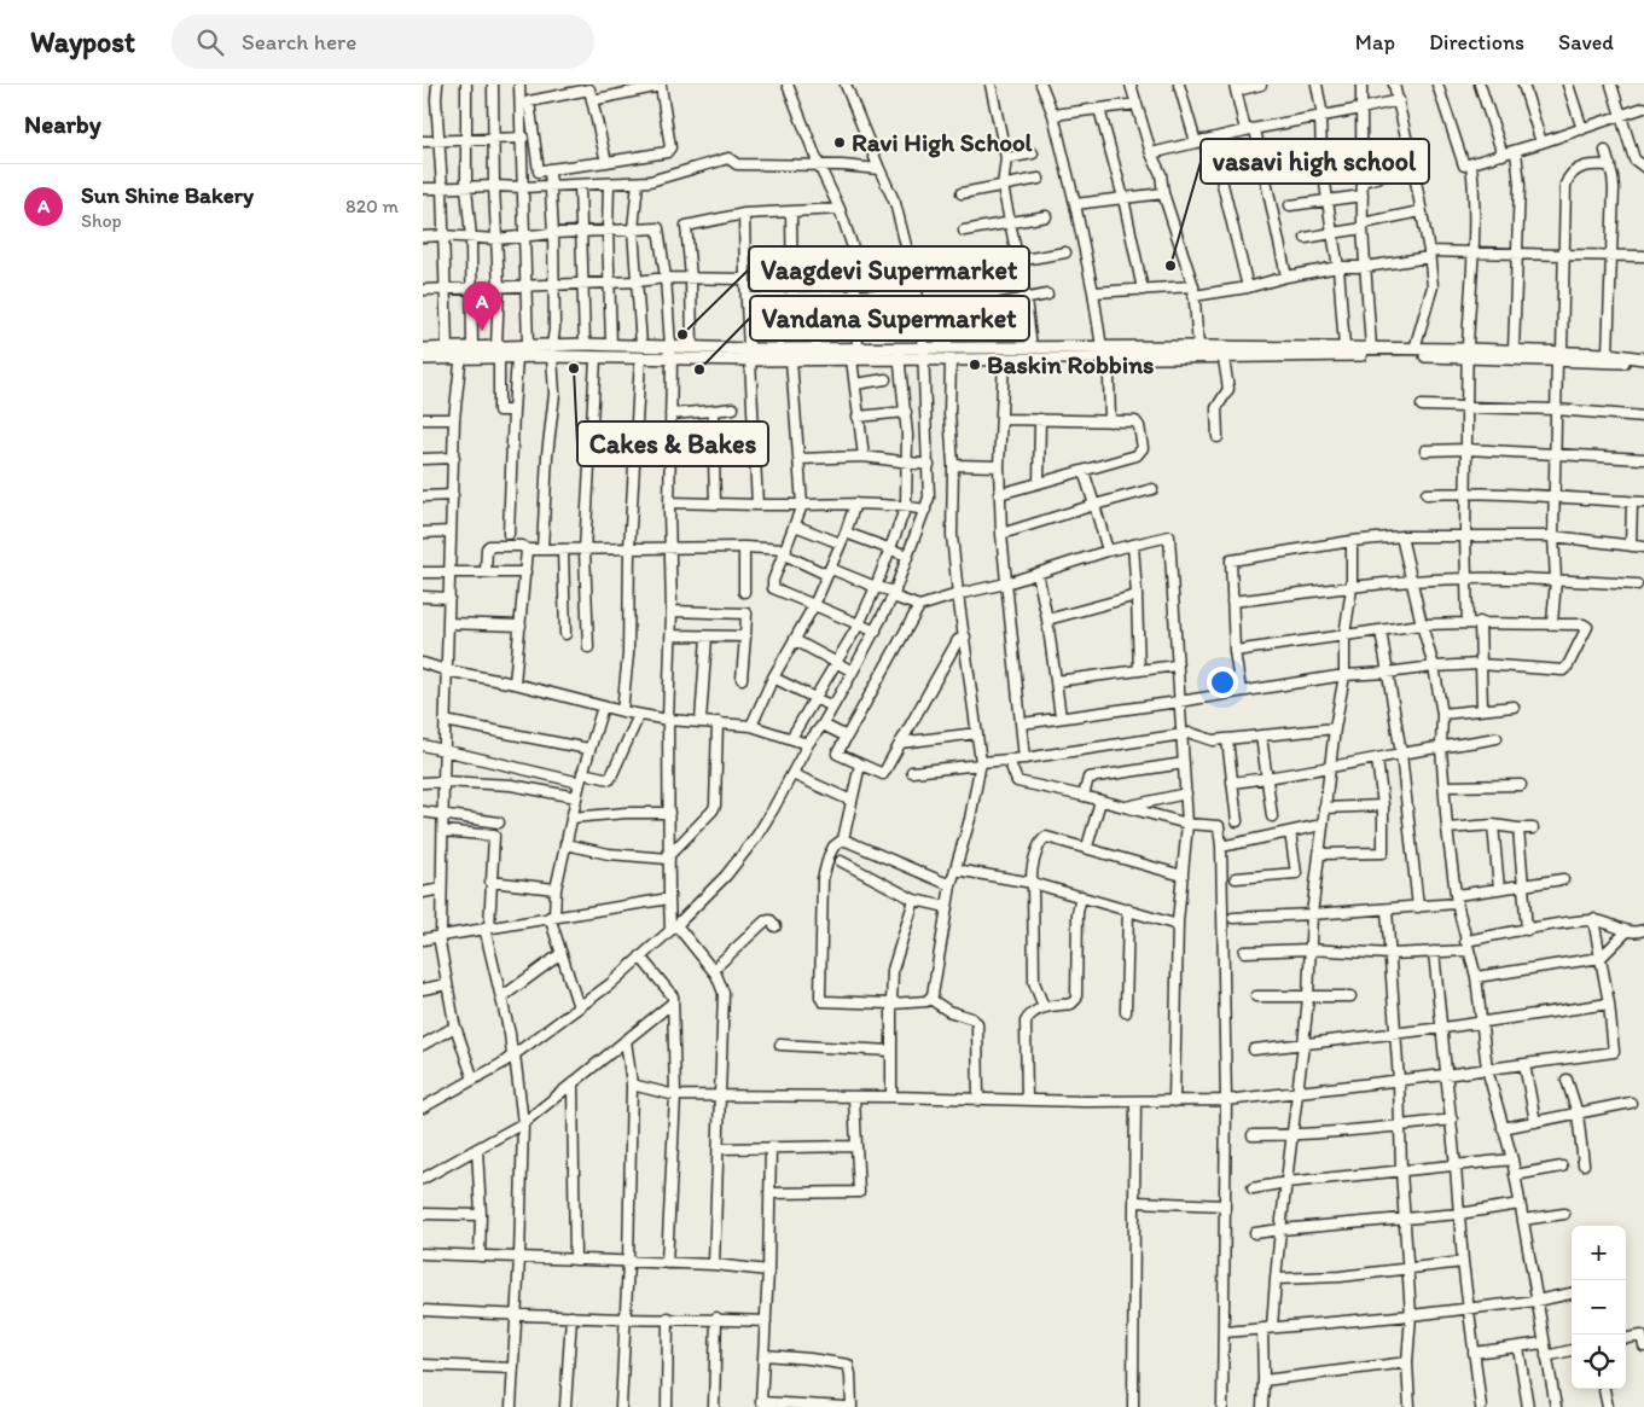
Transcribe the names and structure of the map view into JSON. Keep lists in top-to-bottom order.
{
  "places": [
    "Ravi High School",
    "vasavi high school",
    "Vaagdevi Supermarket",
    "Baskin Robbins",
    "Cakes & Bakes",
    "Vandana Supermarket"
  ],
  "page": {
    "header": "Waypost",
    "search": "Search here",
    "nav": ["Map", "Directions", "Saved"],
    "heading": "Nearby",
    "list": [
      {
        "mark": "A",
        "name": "Sun Shine Bakery",
        "note": "Shop",
        "value": "820 m"
      }
    ],
    "pins": "A",
    "map_buttons": ["+", "−"]
  }
}
